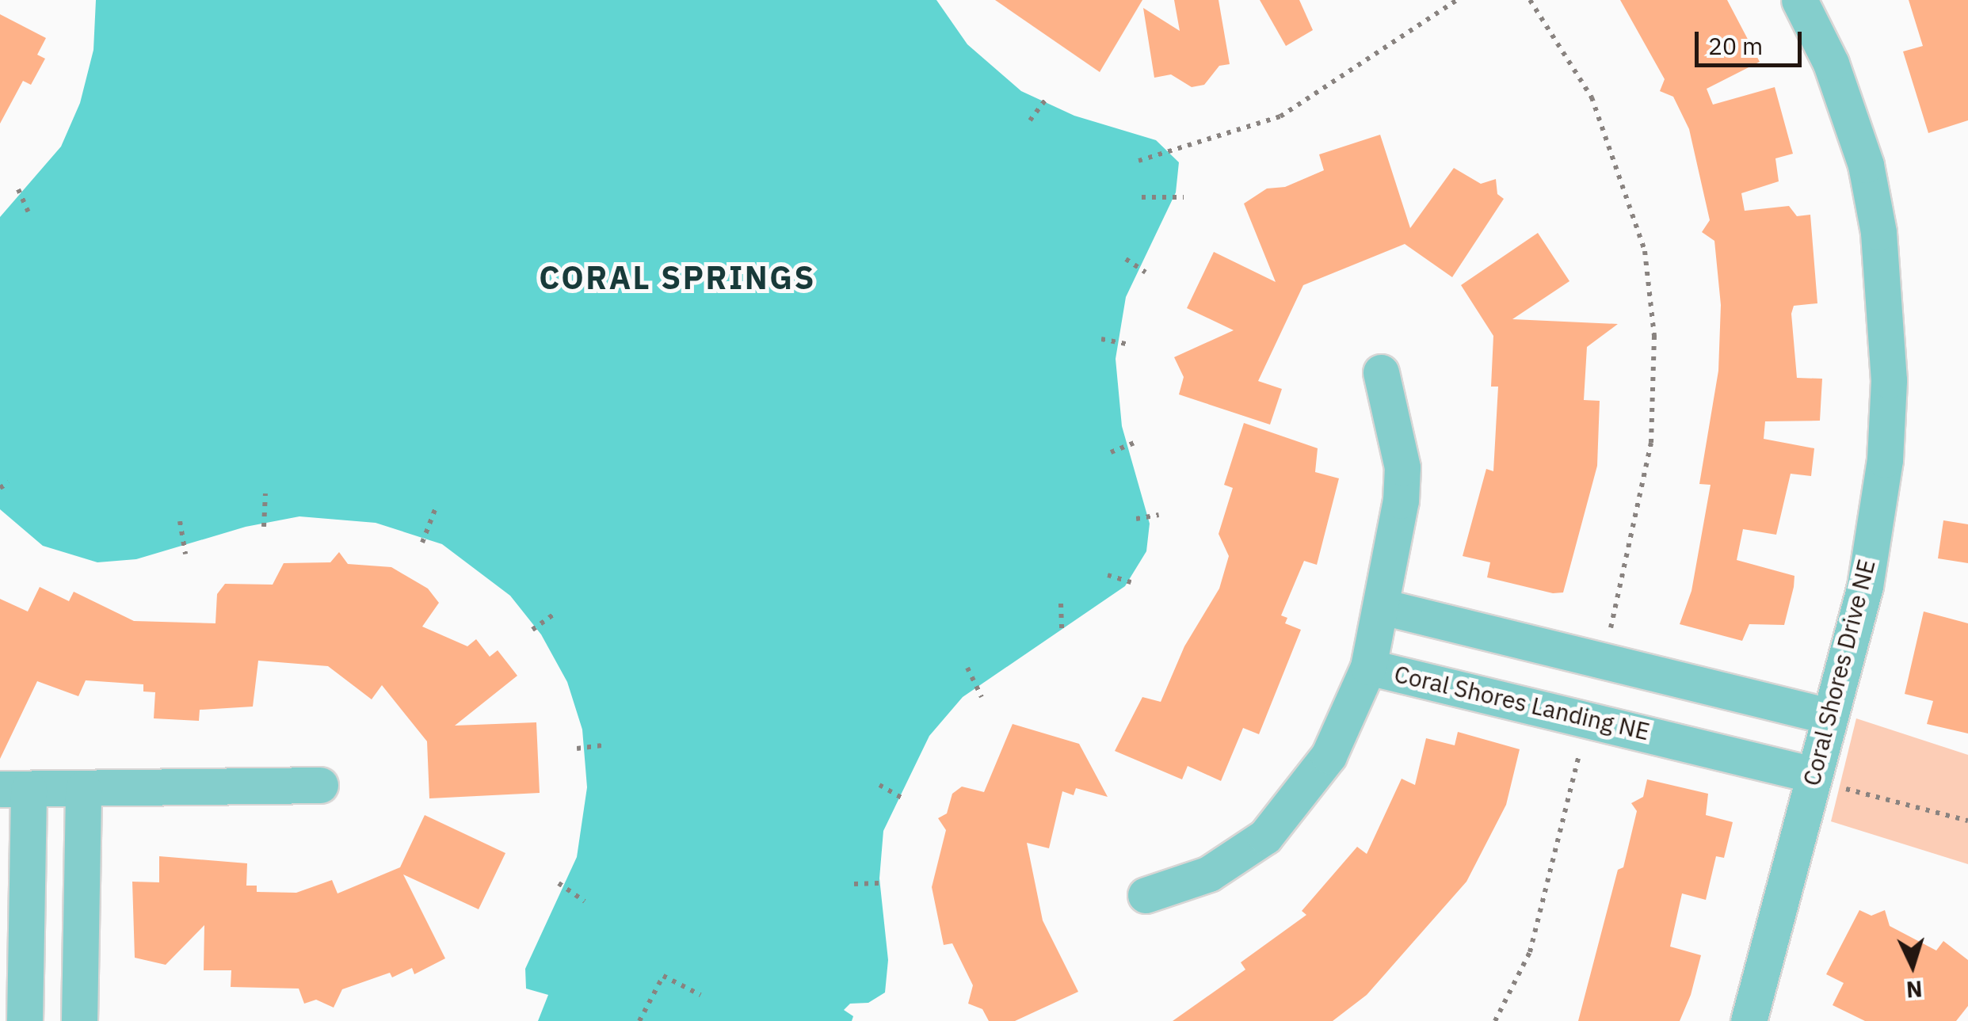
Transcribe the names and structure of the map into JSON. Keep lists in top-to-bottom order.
{
  "streets": {
    "street": ["Coral Shores Drive NE", "Coral Shores Landing NE"]
  },
  "crossings": [
    ["Coral Shores Drive NE", "Coral Shores Landing NE"]
  ],
  "districts": ["CORAL SPRINGS"],
  "scale_bar": "20 m",
  "north": "bottom"
}
